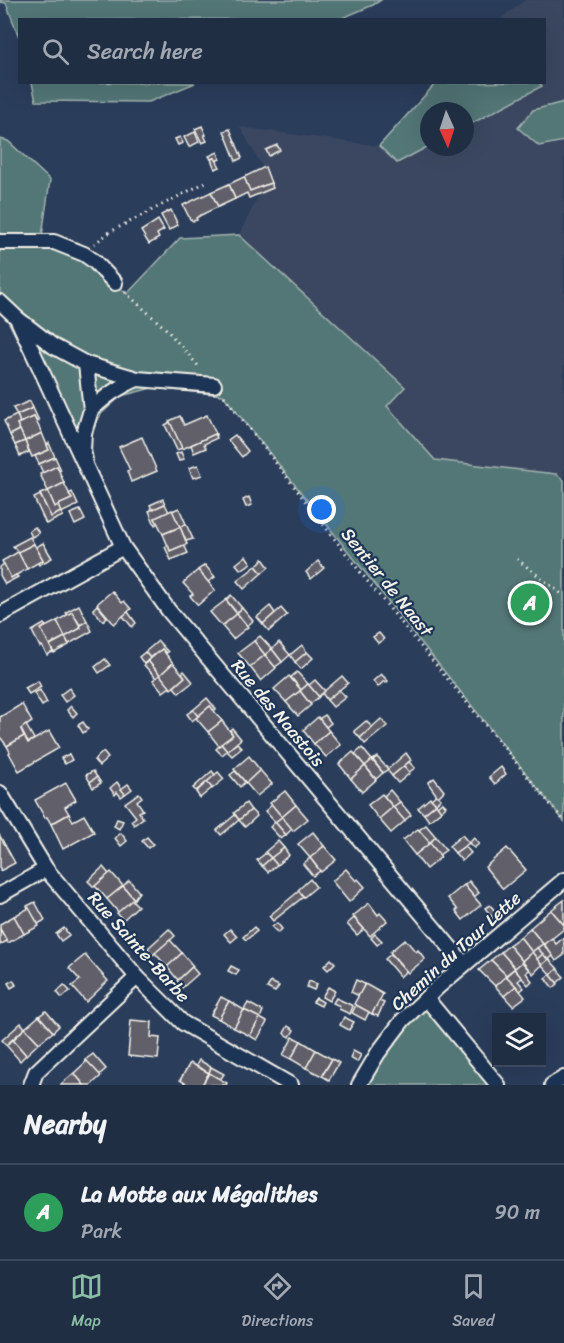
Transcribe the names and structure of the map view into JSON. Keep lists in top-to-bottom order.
{
  "streets": {
    "street": ["Rue des Naastois", "Rue Sainte-Barbe", "Chemin du Tour Lette"],
    "path": ["Sentier de Naast"]
  },
  "crossings": [
    ["Sentier de Naast", "Rue des Naastois"],
    ["Rue des Naastois", "Chemin du Tour Lette"]
  ],
  "north": "bottom",
  "page": {
    "search": "Search here",
    "pins": "A",
    "heading": "Nearby",
    "list": [
      {
        "mark": "A",
        "name": "La Motte aux Mégalithes",
        "note": "Park",
        "value": "90 m"
      }
    ],
    "nav": ["Map", "Directions", "Saved"]
  }
}
